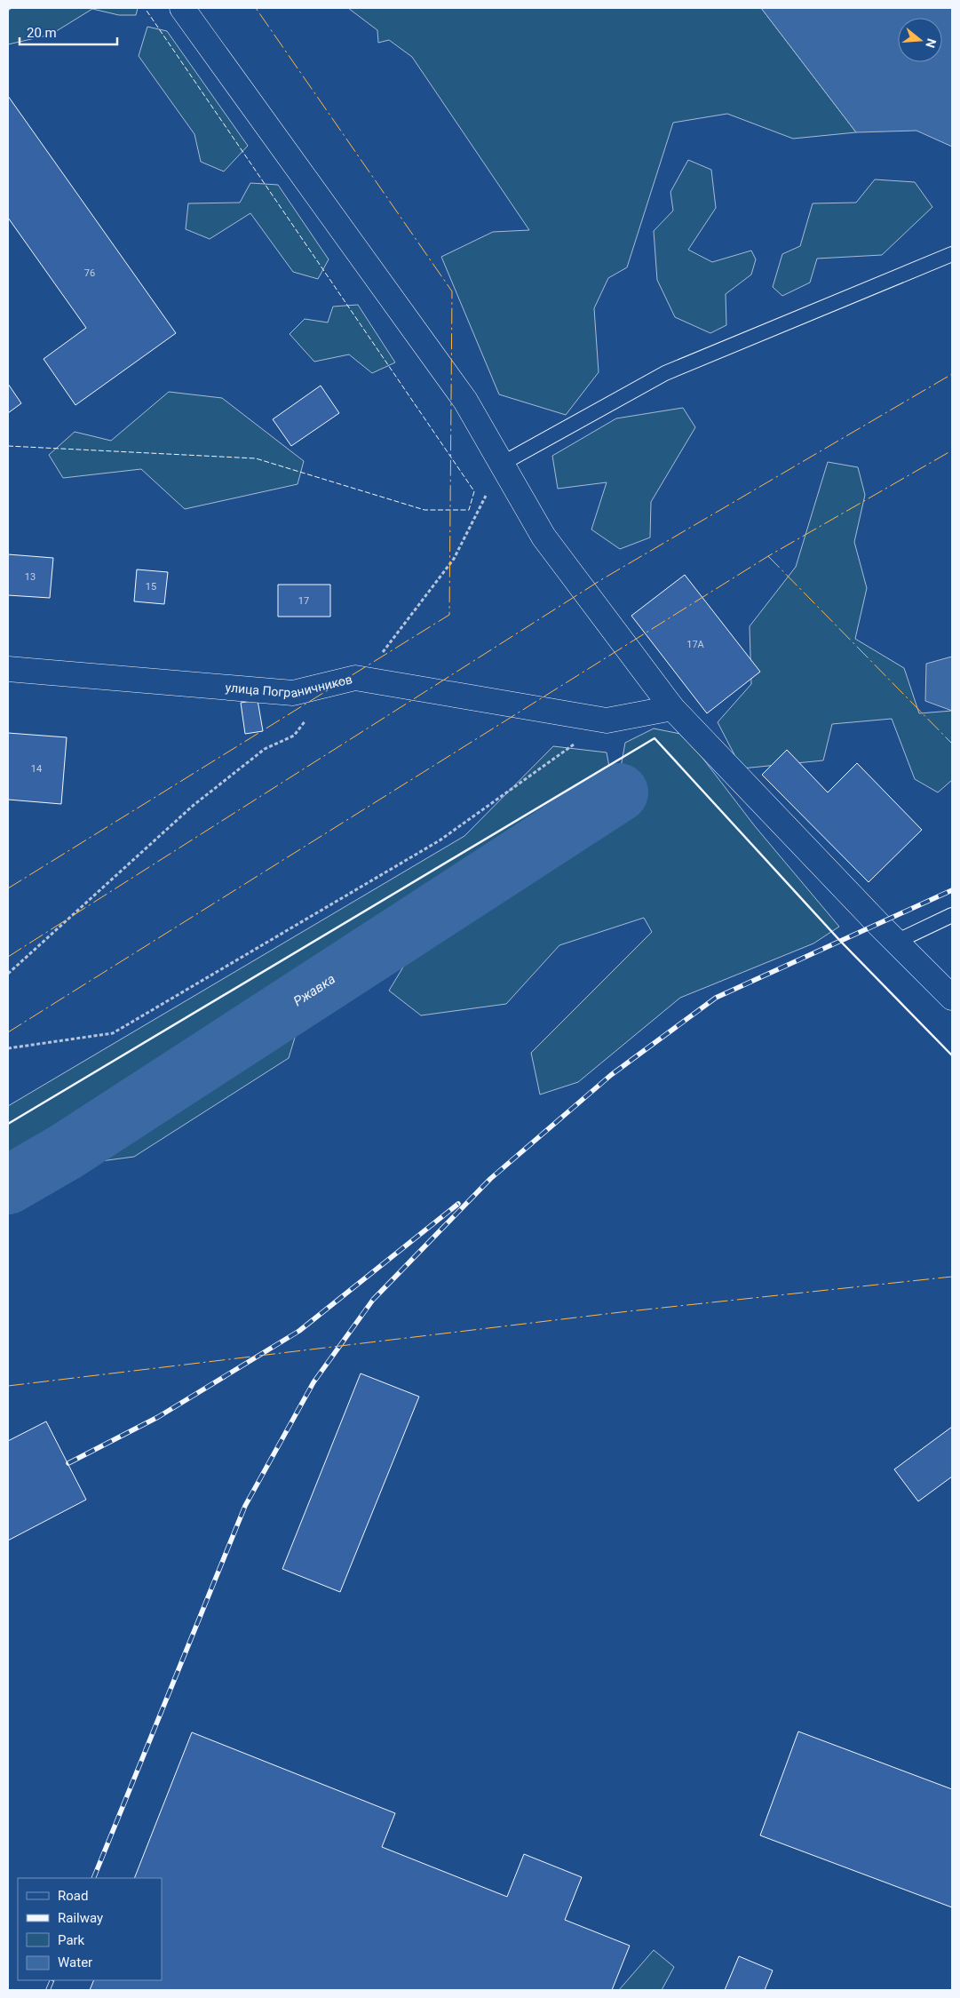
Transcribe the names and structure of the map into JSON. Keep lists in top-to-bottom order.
{
  "streets": {
    "street": ["улица Пограничников"]
  },
  "water": ["Ржавка"],
  "house_numbers": [
    "76",
    "13",
    "15",
    "17",
    "17А",
    "14"
  ],
  "legend": [
    "Road",
    "Railway",
    "Park",
    "Water"
  ],
  "scale_bar": "20 m",
  "north": "right"
}
